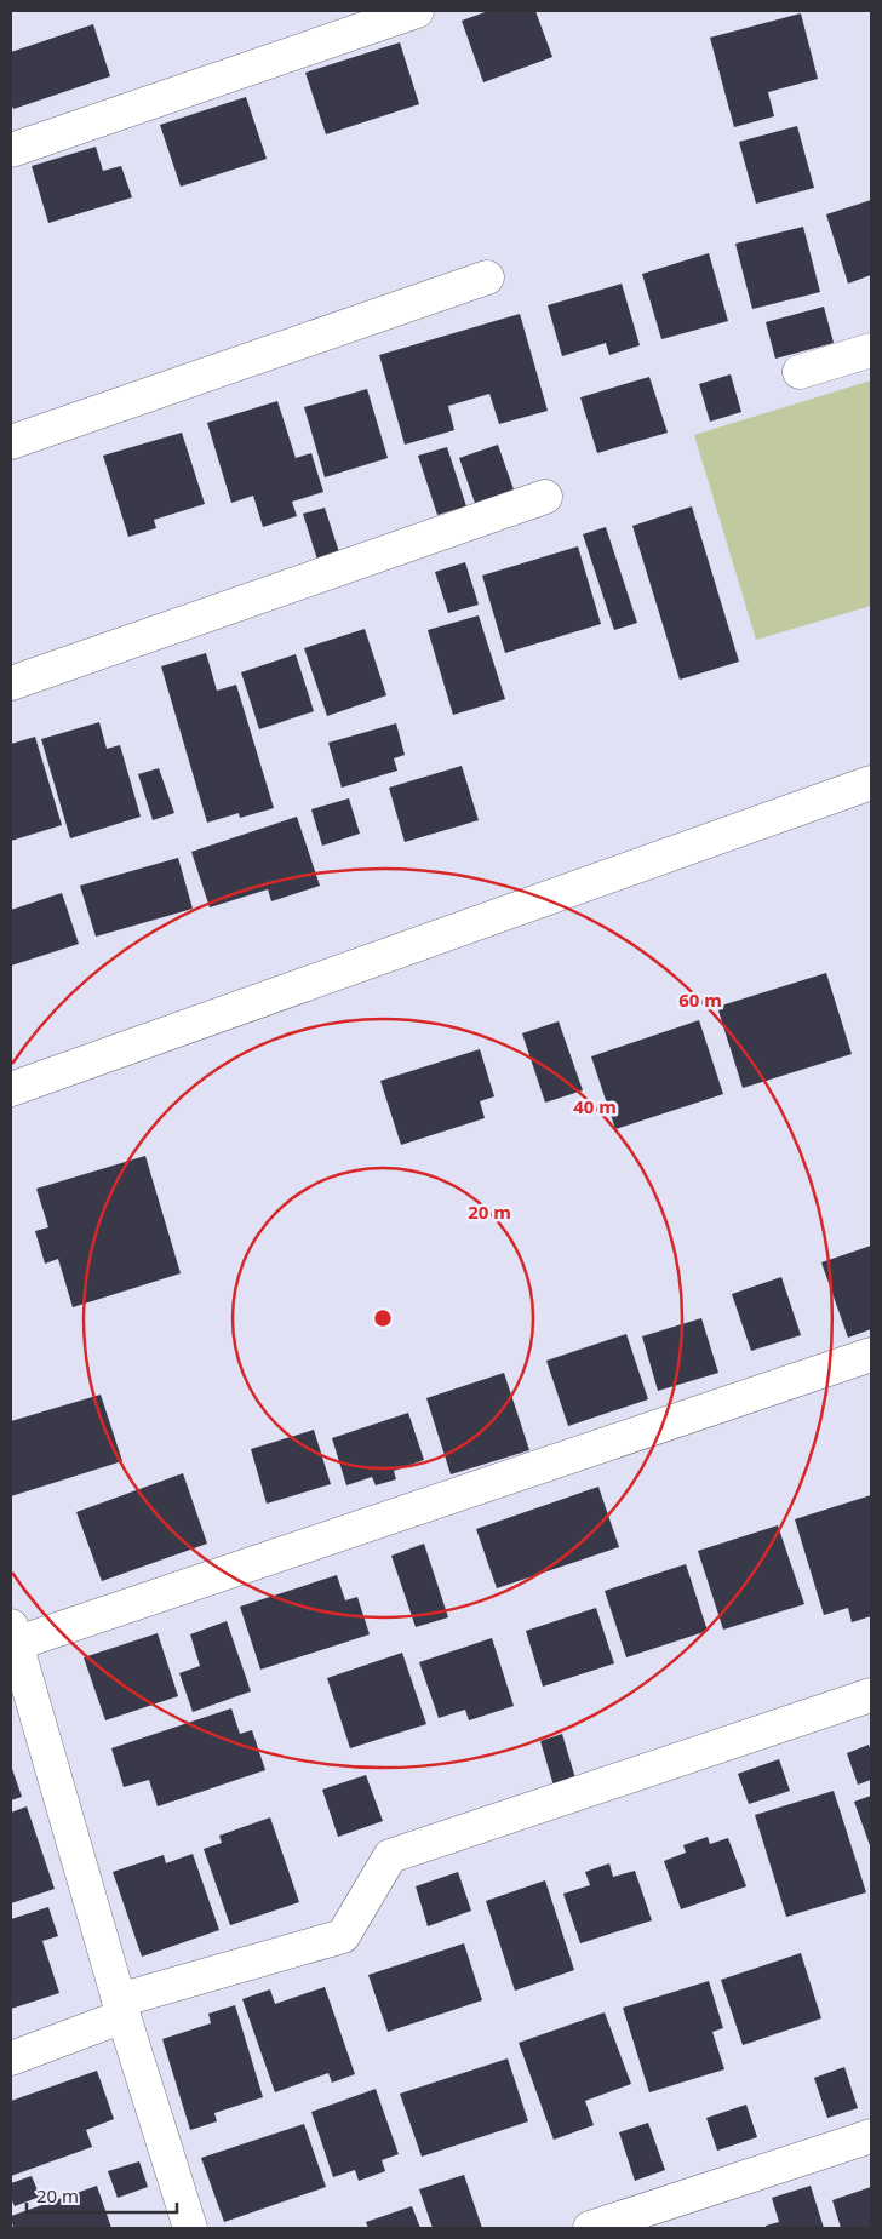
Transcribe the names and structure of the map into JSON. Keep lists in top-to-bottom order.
{
  "scale_bar": "20 m",
  "rings": ["60 m", "40 m", "20 m"]
}
